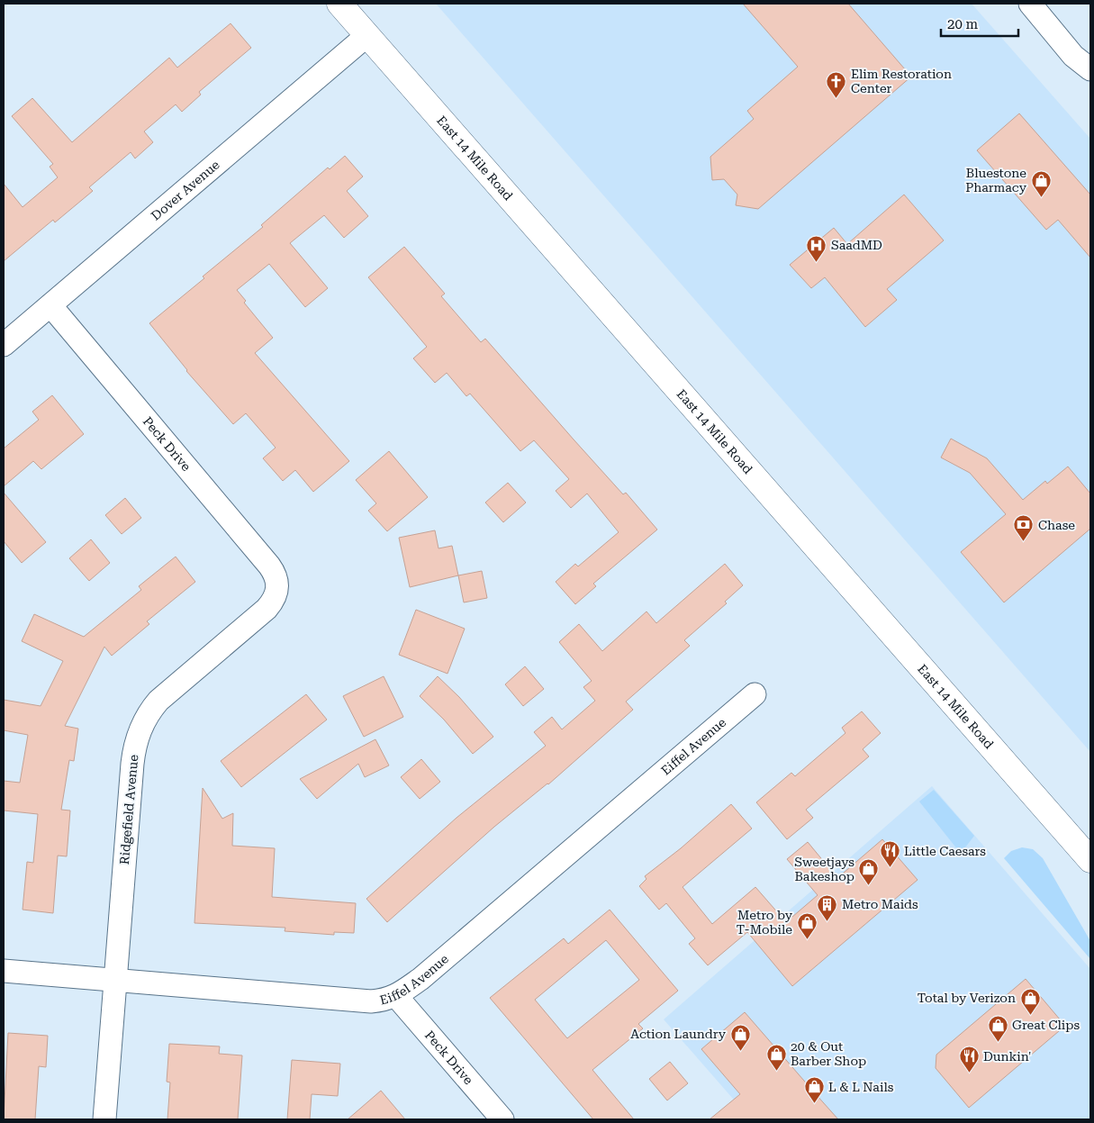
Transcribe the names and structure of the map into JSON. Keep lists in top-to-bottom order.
{
  "streets": {
    "main road": ["East 14 Mile Road"],
    "street": [
      "Dover Avenue",
      "Peck Drive",
      "Eiffel Avenue",
      "Ridgefield Avenue"
    ]
  },
  "crossings": [
    ["East 14 Mile Road", "Dover Avenue"],
    ["Dover Avenue", "Peck Drive"],
    ["Peck Drive", "Eiffel Avenue"],
    ["Peck Drive", "Ridgefield Avenue"],
    ["Eiffel Avenue", "Ridgefield Avenue"]
  ],
  "places": {
    "church": ["Elim Restoration Center"],
    "shop": [
      "Bluestone Pharmacy",
      "Sweetjays Bakeshop",
      "Metro by T-Mobile",
      "Total by Verizon",
      "Great Clips",
      "Action Laundry",
      "20 & Out Barber Shop",
      "L & L Nails"
    ],
    "hospital": ["SaadMD"],
    "bank": ["Chase"],
    "restaurant": ["Little Caesars", "Dunkin'"],
    "building": ["Metro Maids"]
  },
  "scale_bar": "20 m"
}
